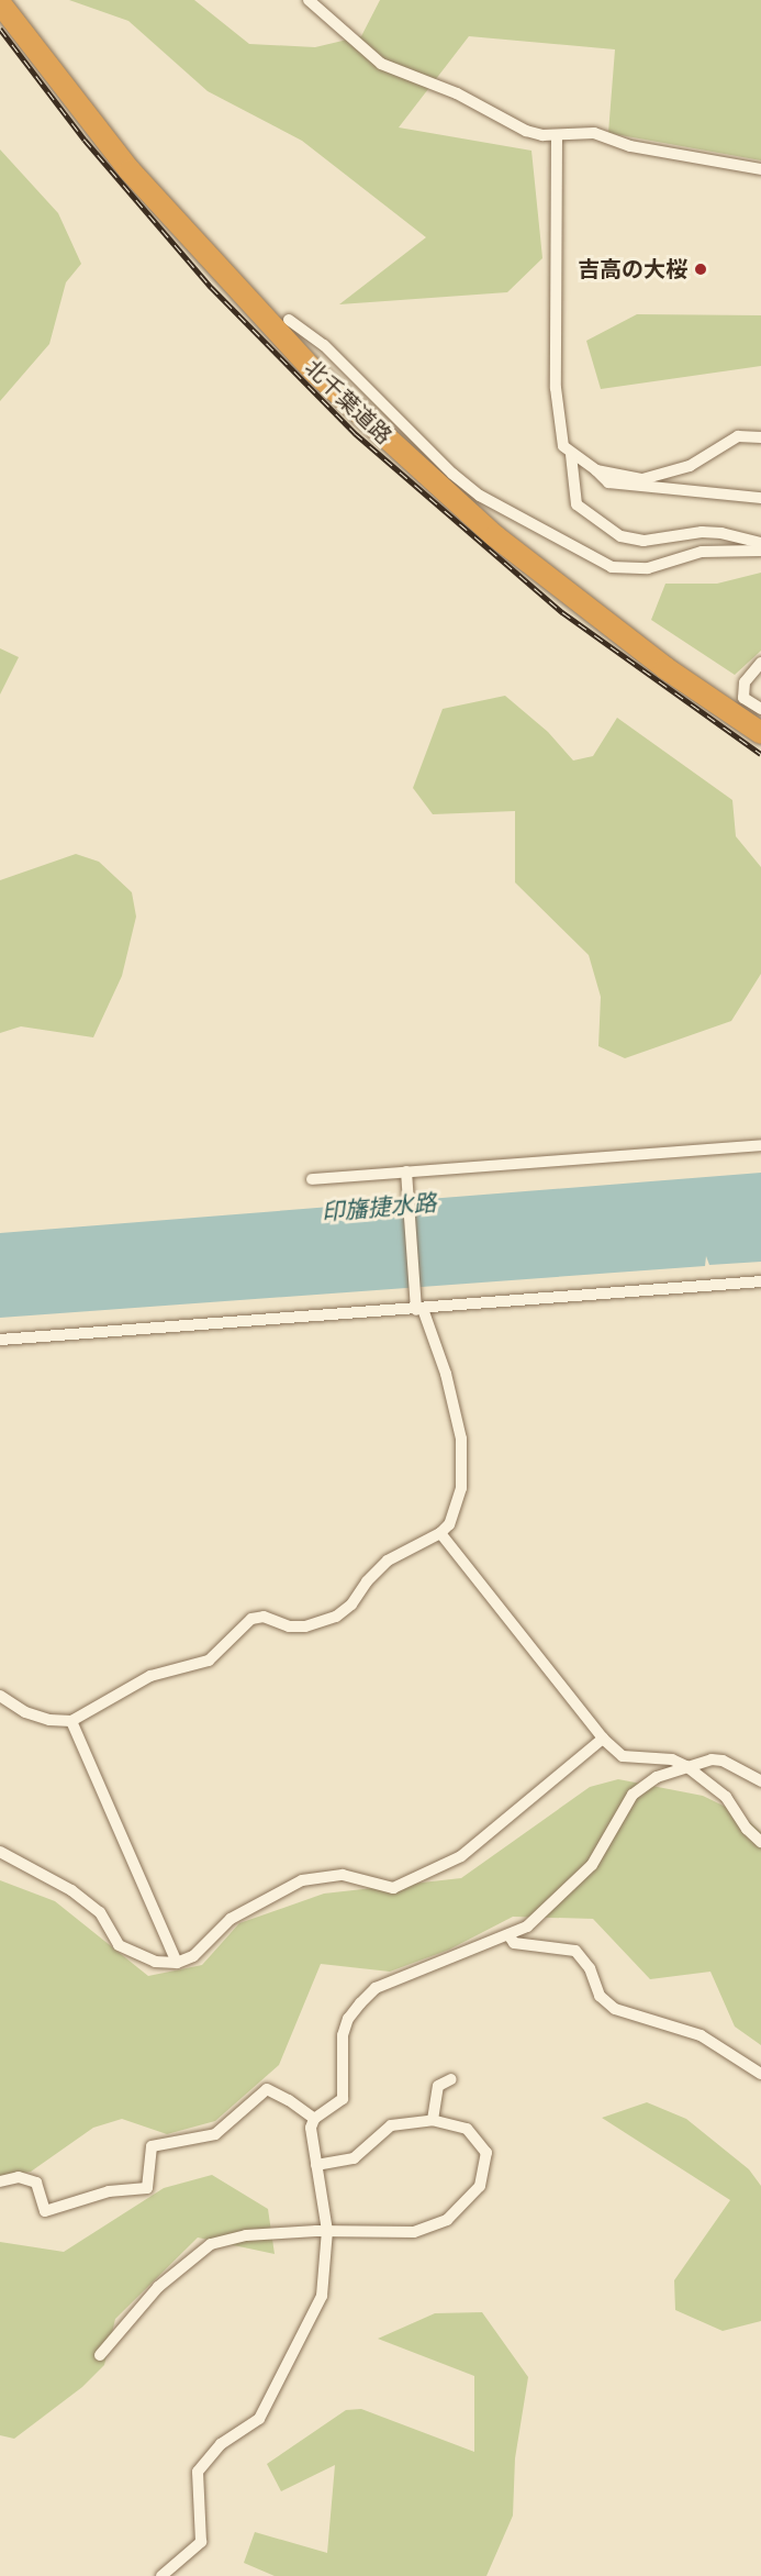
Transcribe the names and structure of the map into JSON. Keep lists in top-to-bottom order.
{
  "streets": {
    "highway": ["北千葉道路"]
  },
  "water": ["印旛捷水路"],
  "places": ["吉高の大桜"]
}
